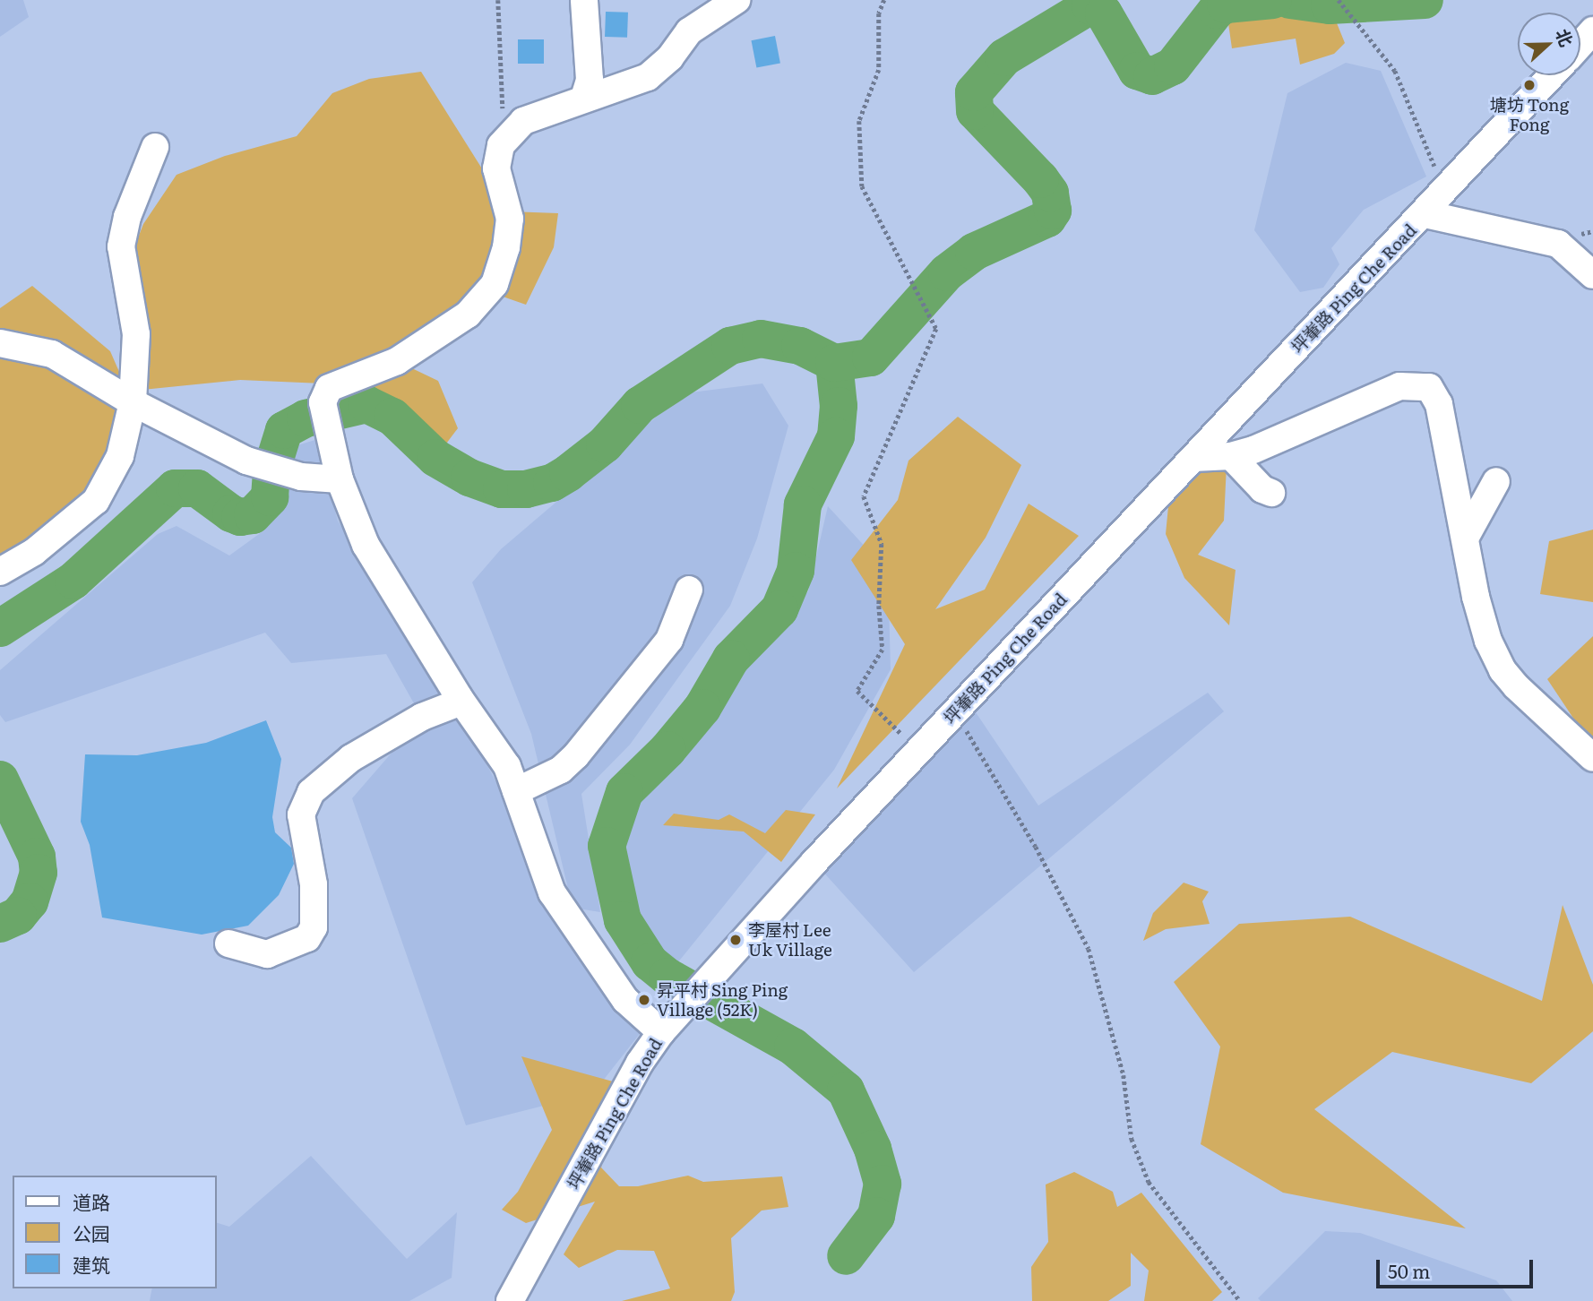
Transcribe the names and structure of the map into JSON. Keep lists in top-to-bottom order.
{
  "streets": {
    "street": ["坪輋路 Ping Che Road"]
  },
  "places": ["塘坊 Tong Fong", "李屋村 Lee Uk Village", "昇平村 Sing Ping Village (52K)"],
  "legend": ["道路", "公园", "建筑"],
  "scale_bar": "50 m",
  "north": "right"
}
